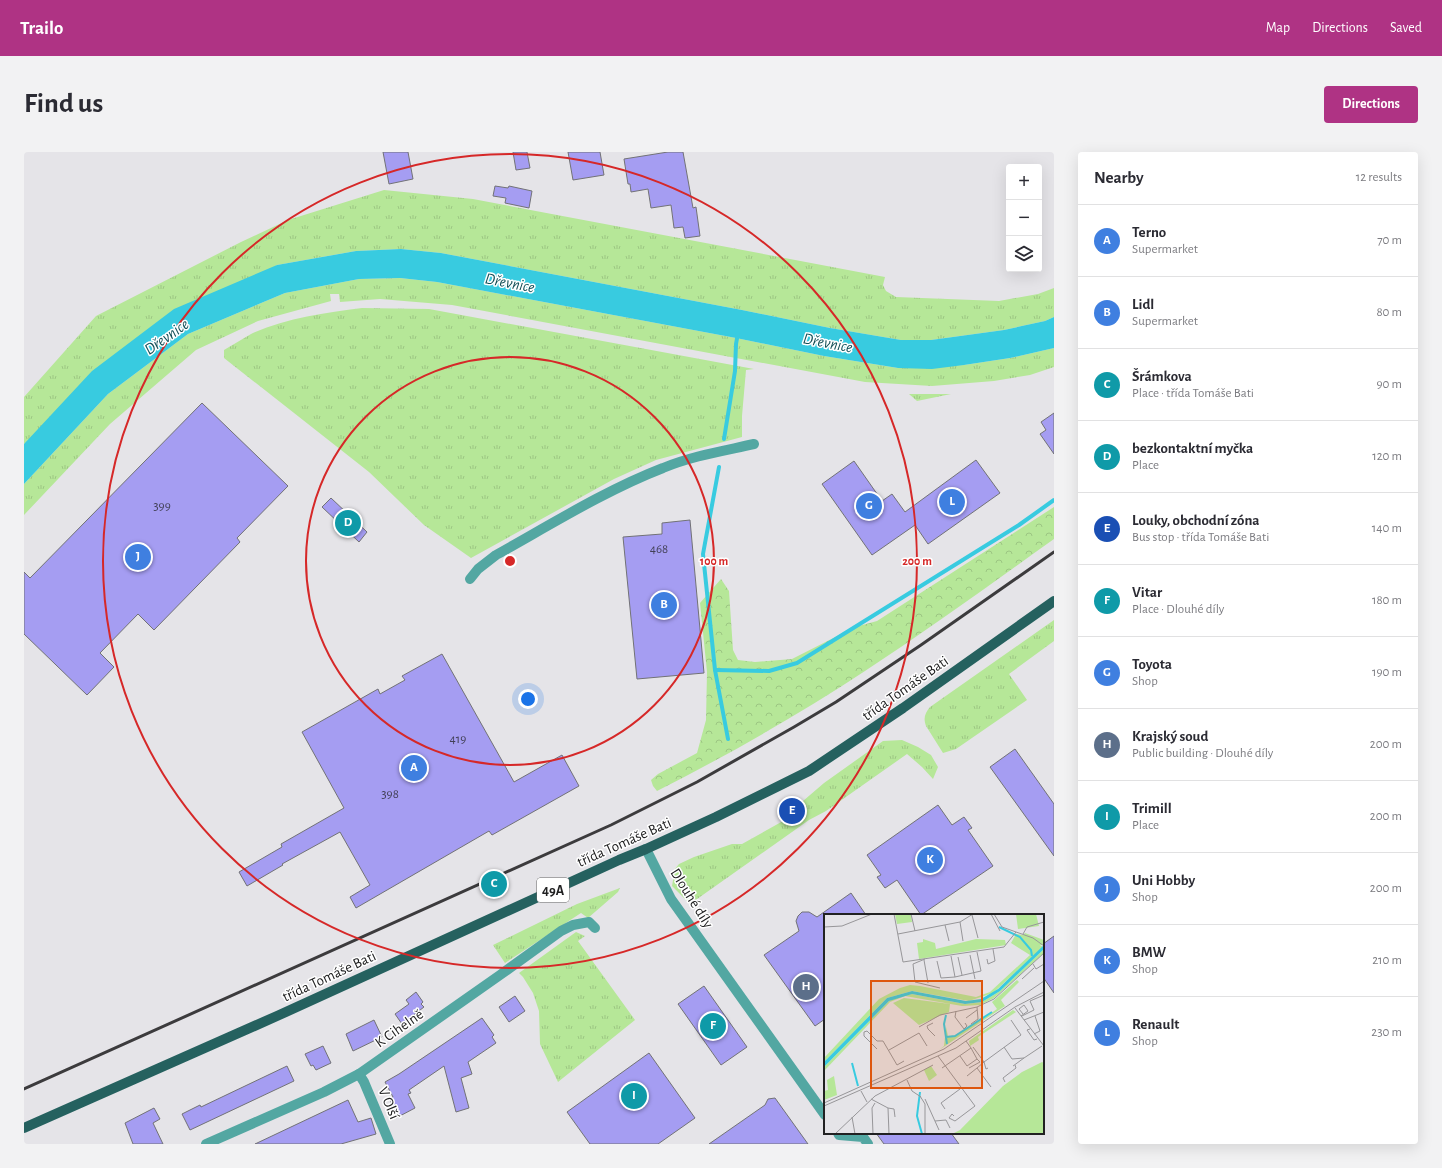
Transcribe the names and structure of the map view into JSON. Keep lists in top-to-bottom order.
{
  "streets": {
    "main road": ["třída Tomáše Bati", "49A"],
    "street": ["Dlouhé díly", "K Cihelně", "V Olší"]
  },
  "crossings": [
    ["třída Tomáše Bati", "Dlouhé díly"],
    ["K Cihelně", "V Olší"]
  ],
  "water": ["Dřevnice"],
  "house_numbers": [
    "399",
    "468",
    "419",
    "398"
  ],
  "page": {
    "header": "Trailo",
    "nav": ["Map", "Directions", "Saved"],
    "buttons": "Directions",
    "title": "Find us",
    "heading": ["Nearby", "12 results"],
    "map_buttons": ["+", "−"],
    "list": [
      {
        "mark": "A",
        "name": "Terno",
        "note": "Supermarket",
        "value": "70 m"
      },
      {
        "mark": "B",
        "name": "Lidl",
        "note": "Supermarket",
        "value": "80 m"
      },
      {
        "mark": "C",
        "name": "Šrámkova",
        "note": "Place · třída Tomáše Bati",
        "value": "90 m"
      },
      {
        "mark": "D",
        "name": "bezkontaktní myčka",
        "note": "Place",
        "value": "120 m"
      },
      {
        "mark": "E",
        "name": "Louky, obchodní zóna",
        "note": "Bus stop · třída Tomáše Bati",
        "value": "140 m"
      },
      {
        "mark": "F",
        "name": "Vitar",
        "note": "Place · Dlouhé díly",
        "value": "180 m"
      },
      {
        "mark": "G",
        "name": "Toyota",
        "note": "Shop",
        "value": "190 m"
      },
      {
        "mark": "H",
        "name": "Krajský soud",
        "note": "Public building · Dlouhé díly",
        "value": "200 m"
      },
      {
        "mark": "I",
        "name": "Trimill",
        "note": "Place",
        "value": "200 m"
      },
      {
        "mark": "J",
        "name": "Uni Hobby",
        "note": "Shop",
        "value": "200 m"
      },
      {
        "mark": "K",
        "name": "BMW",
        "note": "Shop",
        "value": "210 m"
      },
      {
        "mark": "L",
        "name": "Renault",
        "note": "Shop",
        "value": "230 m"
      }
    ],
    "pins": [
      "L",
      "G",
      "D",
      "J",
      "B",
      "A",
      "E",
      "K",
      "C",
      "H",
      "F",
      "I"
    ]
  },
  "rings": ["100 m", "200 m"]
}
